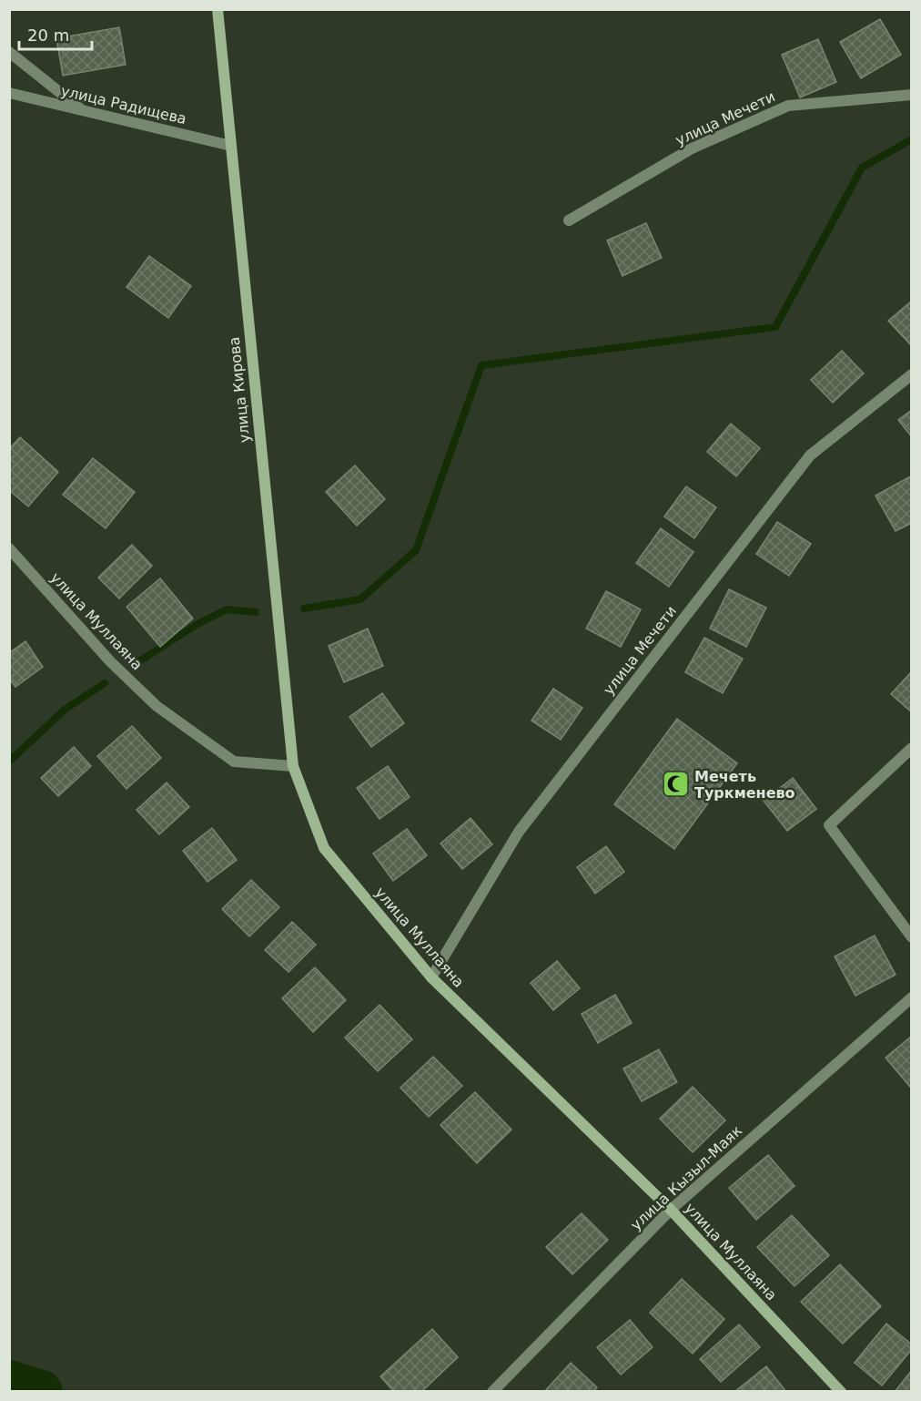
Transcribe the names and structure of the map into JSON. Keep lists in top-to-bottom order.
{
  "streets": {
    "main road": ["улица Кирова", "улица Муллаяна"],
    "street": ["улица Радищева", "улица Мечети", "улица Кызыл-Маяк"]
  },
  "crossings": [
    ["улица Радищева", "улица Кирова"],
    ["улица Мечети", "улица Муллаяна"],
    ["улица Кирова", "улица Муллаяна"],
    ["улица Муллаяна", "улица Кызыл-Маяк"]
  ],
  "places": {
    "mosque": ["Мечеть Туркменево"]
  },
  "scale_bar": "20 m"
}
